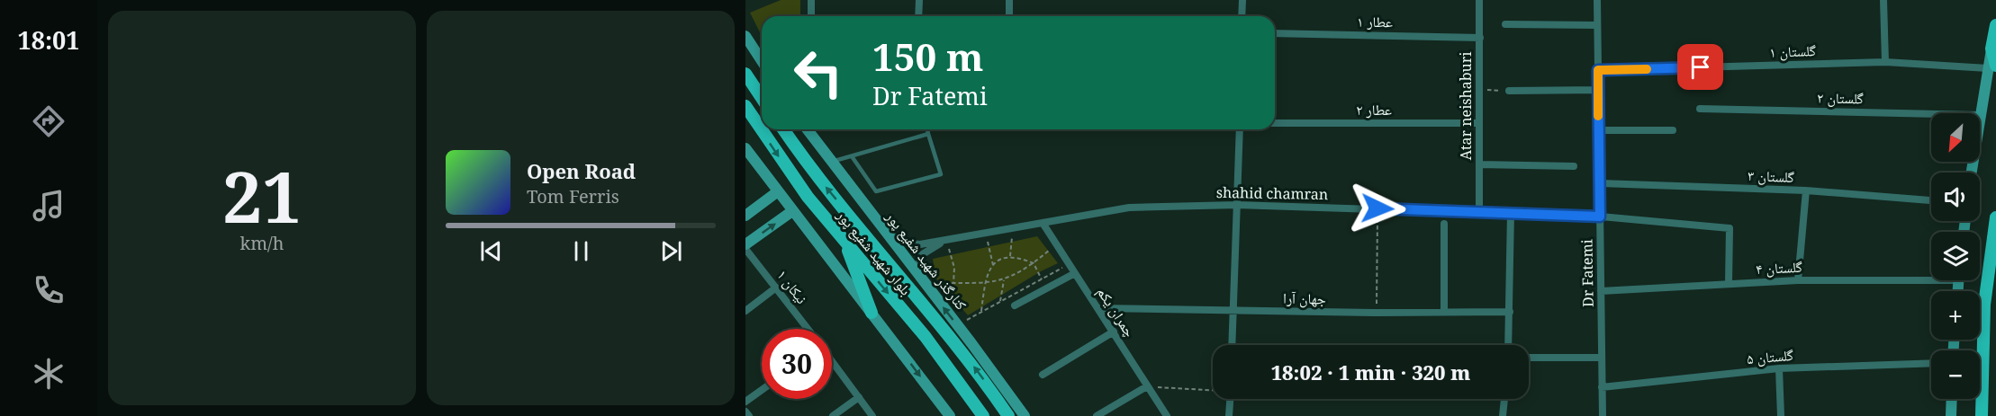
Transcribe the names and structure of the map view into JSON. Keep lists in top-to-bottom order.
{
  "streets": {
    "main road": ["بلوار شهید شفیع پور", "کنارگذر شهید شفیع پور"],
    "street": [
      "عطار ۱",
      "گلستان ۱",
      "گلستان ۲",
      "Atar neishaburi",
      "عطار ۲",
      "گلستان ۳",
      "shahid chamran",
      "گلستان ۴",
      "Dr Fatemi",
      "نیکان ۱",
      "جهان آرا",
      "چمران یکم",
      "گلستان ۵"
    ]
  },
  "crossings": [
    ["عطار ۱", "Atar neishaburi"],
    ["گلستان ۱", "Dr Fatemi"],
    ["Atar neishaburi", "عطار ۲"],
    ["Atar neishaburi", "shahid chamran"],
    ["گلستان ۳", "Dr Fatemi"],
    ["shahid chamran", "کنارگذر شهید شفیع پور"],
    ["shahid chamran", "گلستان ۴"],
    ["shahid chamran", "Dr Fatemi"],
    ["shahid chamran", "چمران یکم"],
    ["گلستان ۴", "Dr Fatemi"],
    ["Dr Fatemi", "گلستان ۵"],
    ["جهان آرا", "چمران یکم"]
  ],
  "north": "bottom left",
  "page": {
    "tabs": "18:01",
    "tile": ["21", "km/h"],
    "turn": ["150 m", "Dr Fatemi"],
    "map_buttons": ["+", "−"],
    "song": ["Open Road", "Tom Ferris"],
    "limit": "30",
    "trip": "18:02 · 1 min · 320 m"
  }
}
